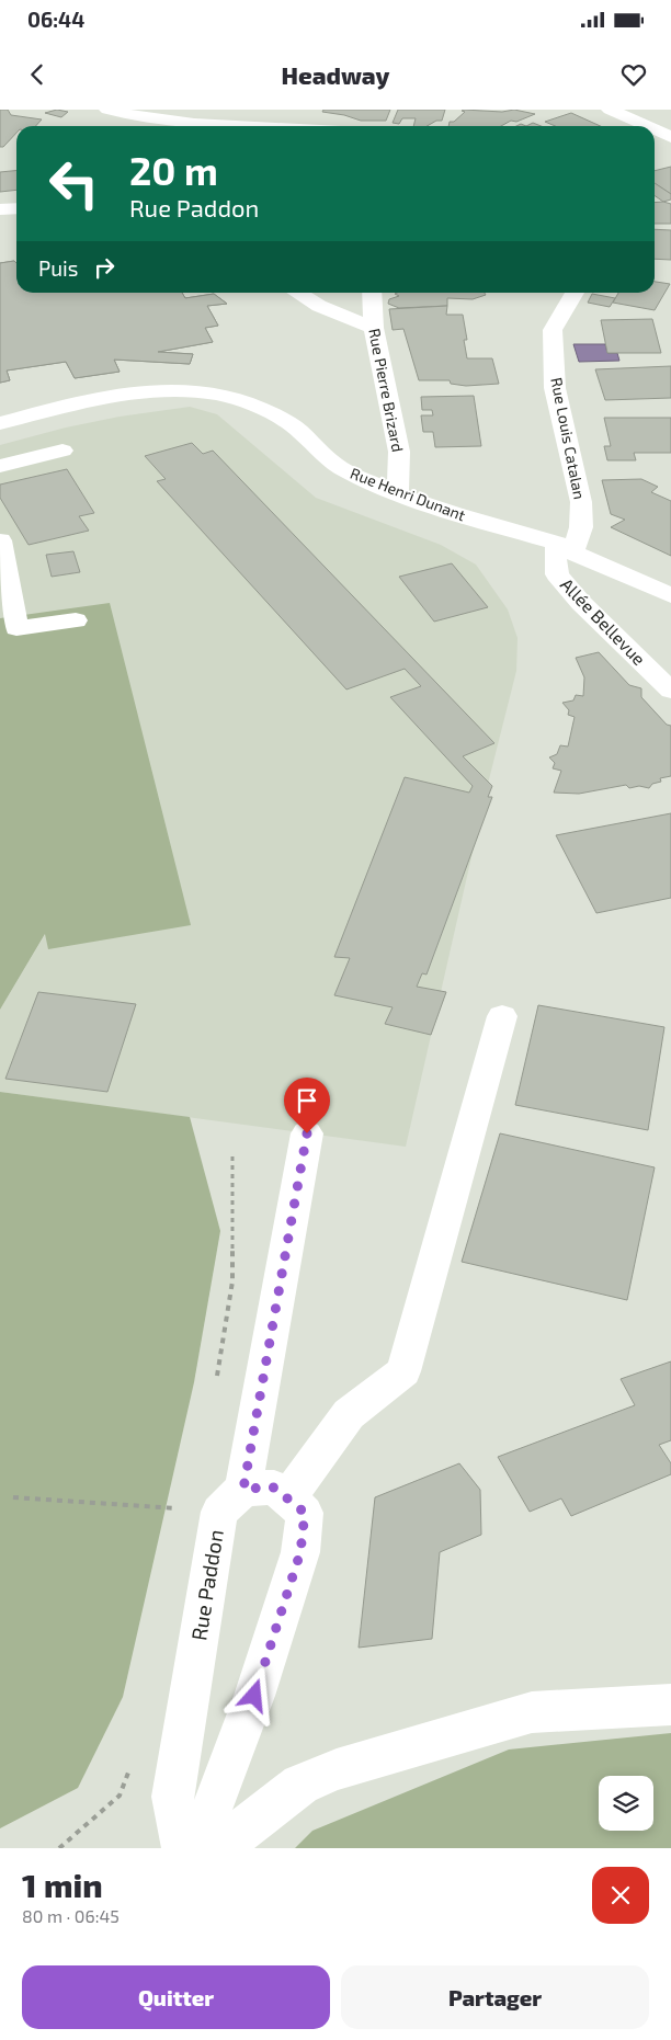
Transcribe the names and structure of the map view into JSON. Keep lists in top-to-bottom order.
{
  "streets": {
    "street": [
      "Rue Pierre Brizard",
      "Rue Louis Catalan",
      "Rue Henri Dunant",
      "Allée Bellevue",
      "Rue Paddon"
    ]
  },
  "crossings": [
    ["Rue Pierre Brizard", "Rue Henri Dunant"],
    ["Rue Louis Catalan", "Rue Henri Dunant"],
    ["Rue Louis Catalan", "Allée Bellevue"],
    ["Rue Henri Dunant", "Allée Bellevue"]
  ],
  "page": {
    "status": "06:44",
    "header": "Headway",
    "turn": ["20 m", "Rue Paddon"],
    "then": "Puis",
    "heading": ["1 min", "80 m · 06:45"],
    "buttons": ["Quitter", "Partager"]
  }
}
